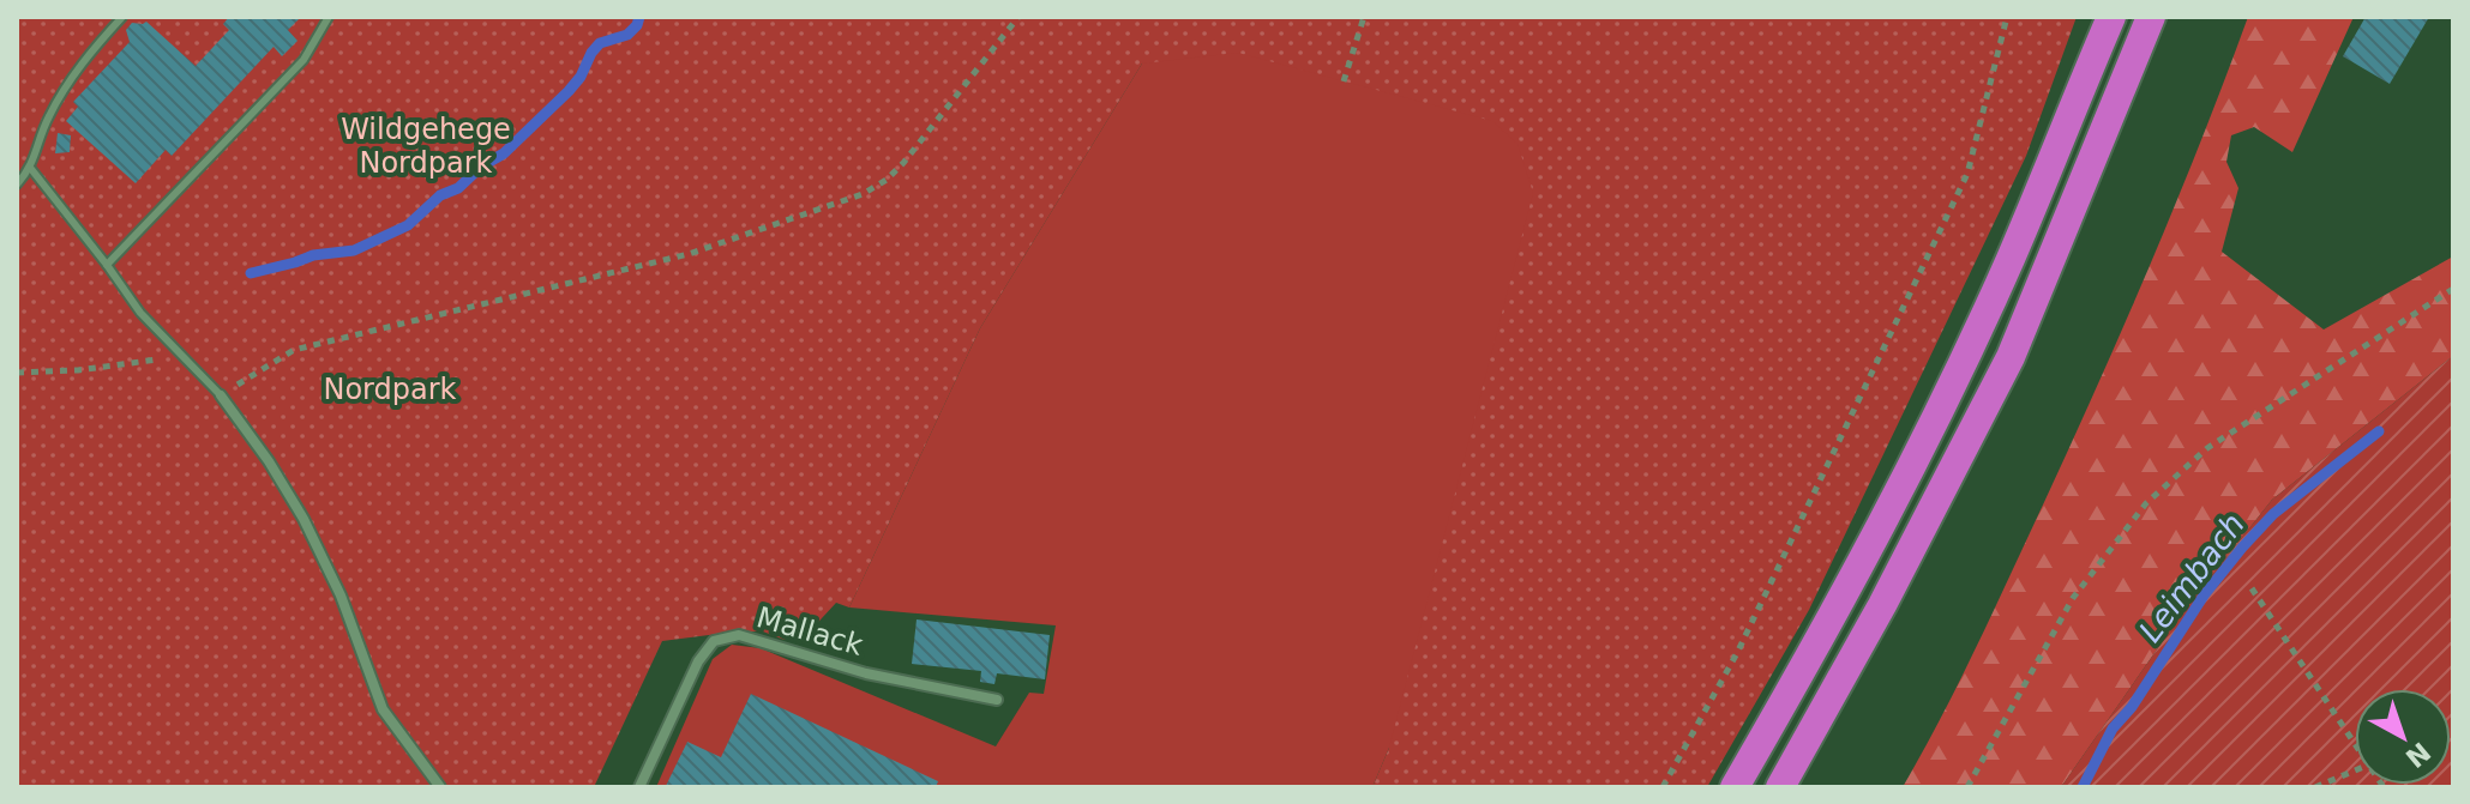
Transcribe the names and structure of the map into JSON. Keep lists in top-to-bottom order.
{
  "streets": {
    "street": ["Mallack"]
  },
  "water": ["Leimbach"],
  "parks": ["Wildgehege Nordpark", "Nordpark"],
  "north": "bottom right"
}
